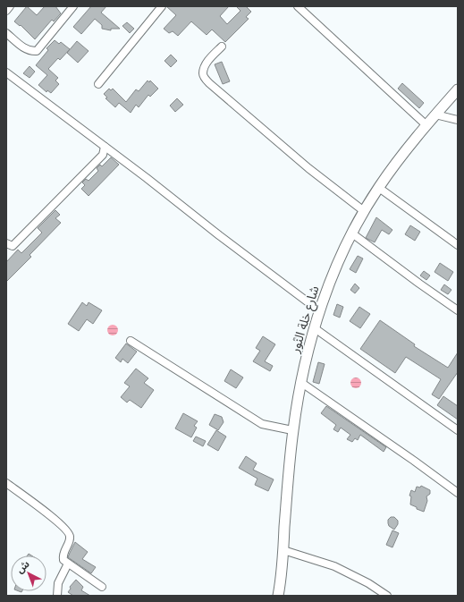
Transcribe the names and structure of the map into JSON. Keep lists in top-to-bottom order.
{
  "streets": {
    "street": ["شارع خلة النور"]
  },
  "north": "top left"
}
